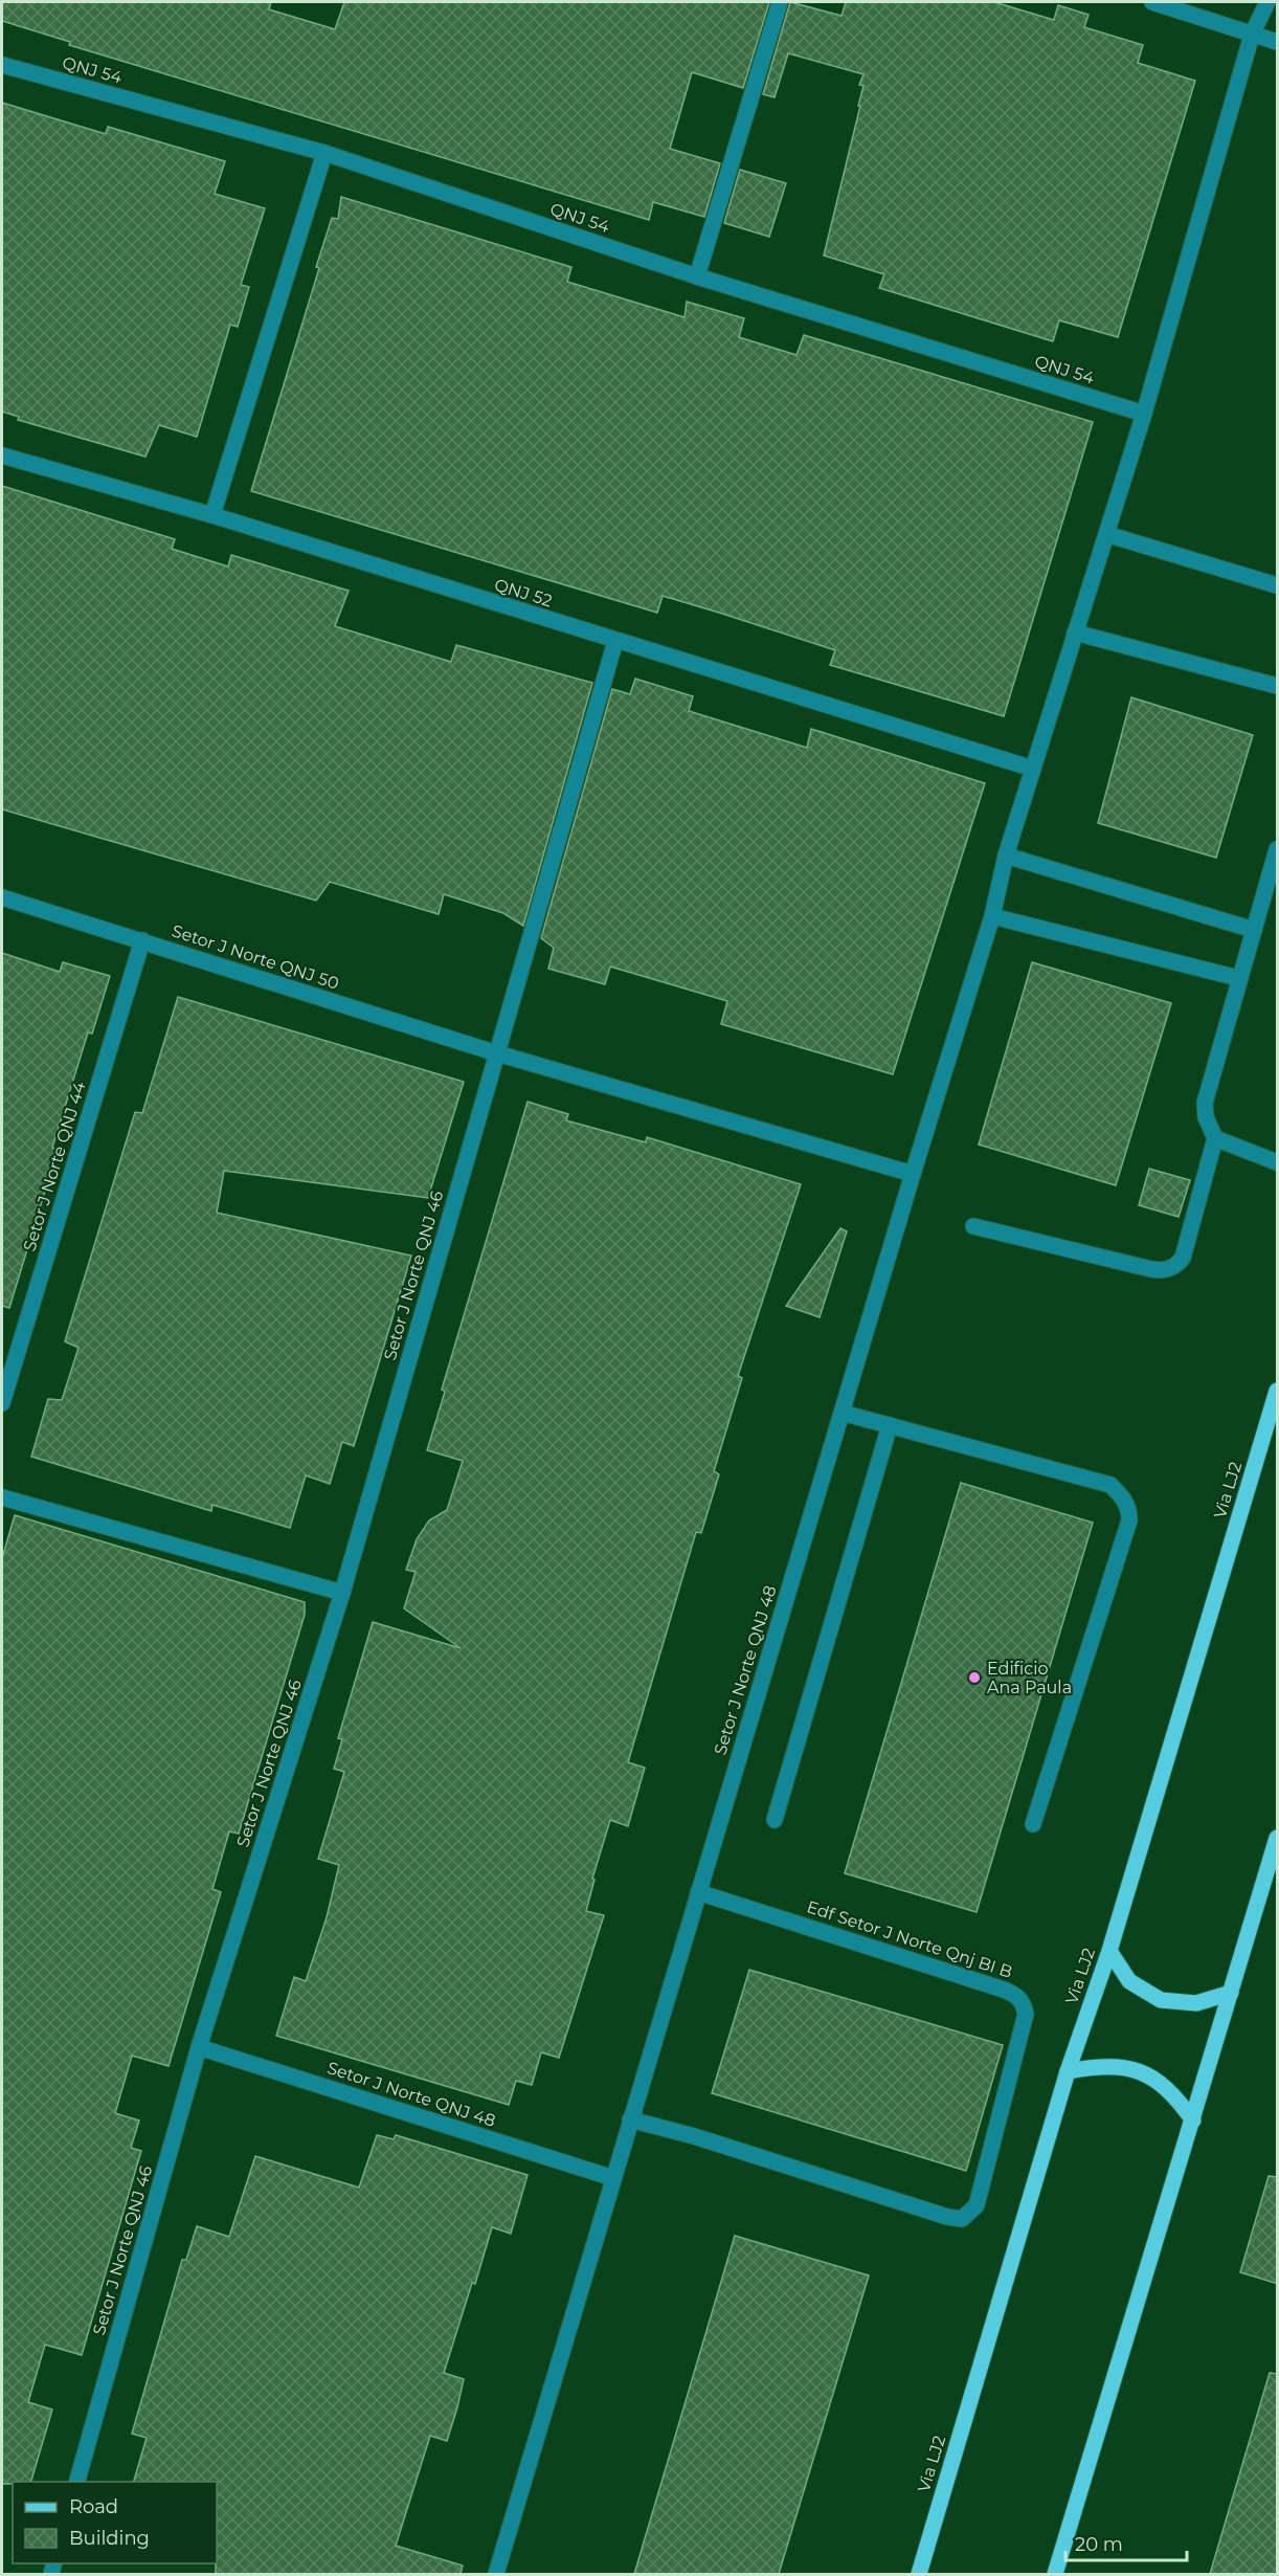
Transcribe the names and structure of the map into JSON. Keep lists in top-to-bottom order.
{
  "streets": {
    "main road": ["Via LJ2"],
    "street": [
      "QNJ 54",
      "QNJ 52",
      "Setor J Norte QNJ 50",
      "Setor J Norte QNJ 44",
      "Setor J Norte QNJ 46",
      "Setor J Norte QNJ 48",
      "Edf Setor J Norte Qnj BI B"
    ]
  },
  "crossings": [
    ["QNJ 54", "Setor J Norte QNJ 48"],
    ["QNJ 52", "Setor J Norte QNJ 46"],
    ["QNJ 52", "Setor J Norte QNJ 48"],
    ["Setor J Norte QNJ 50", "Setor J Norte QNJ 44"],
    ["Setor J Norte QNJ 50", "Setor J Norte QNJ 46"],
    ["Setor J Norte QNJ 50", "Setor J Norte QNJ 48"],
    ["Setor J Norte QNJ 46", "Setor J Norte QNJ 48"],
    ["Setor J Norte QNJ 48", "Edf Setor J Norte Qnj BI B"]
  ],
  "places": ["Edificio Ana Paula"],
  "legend": ["Road", "Building"],
  "scale_bar": "20 m"
}
